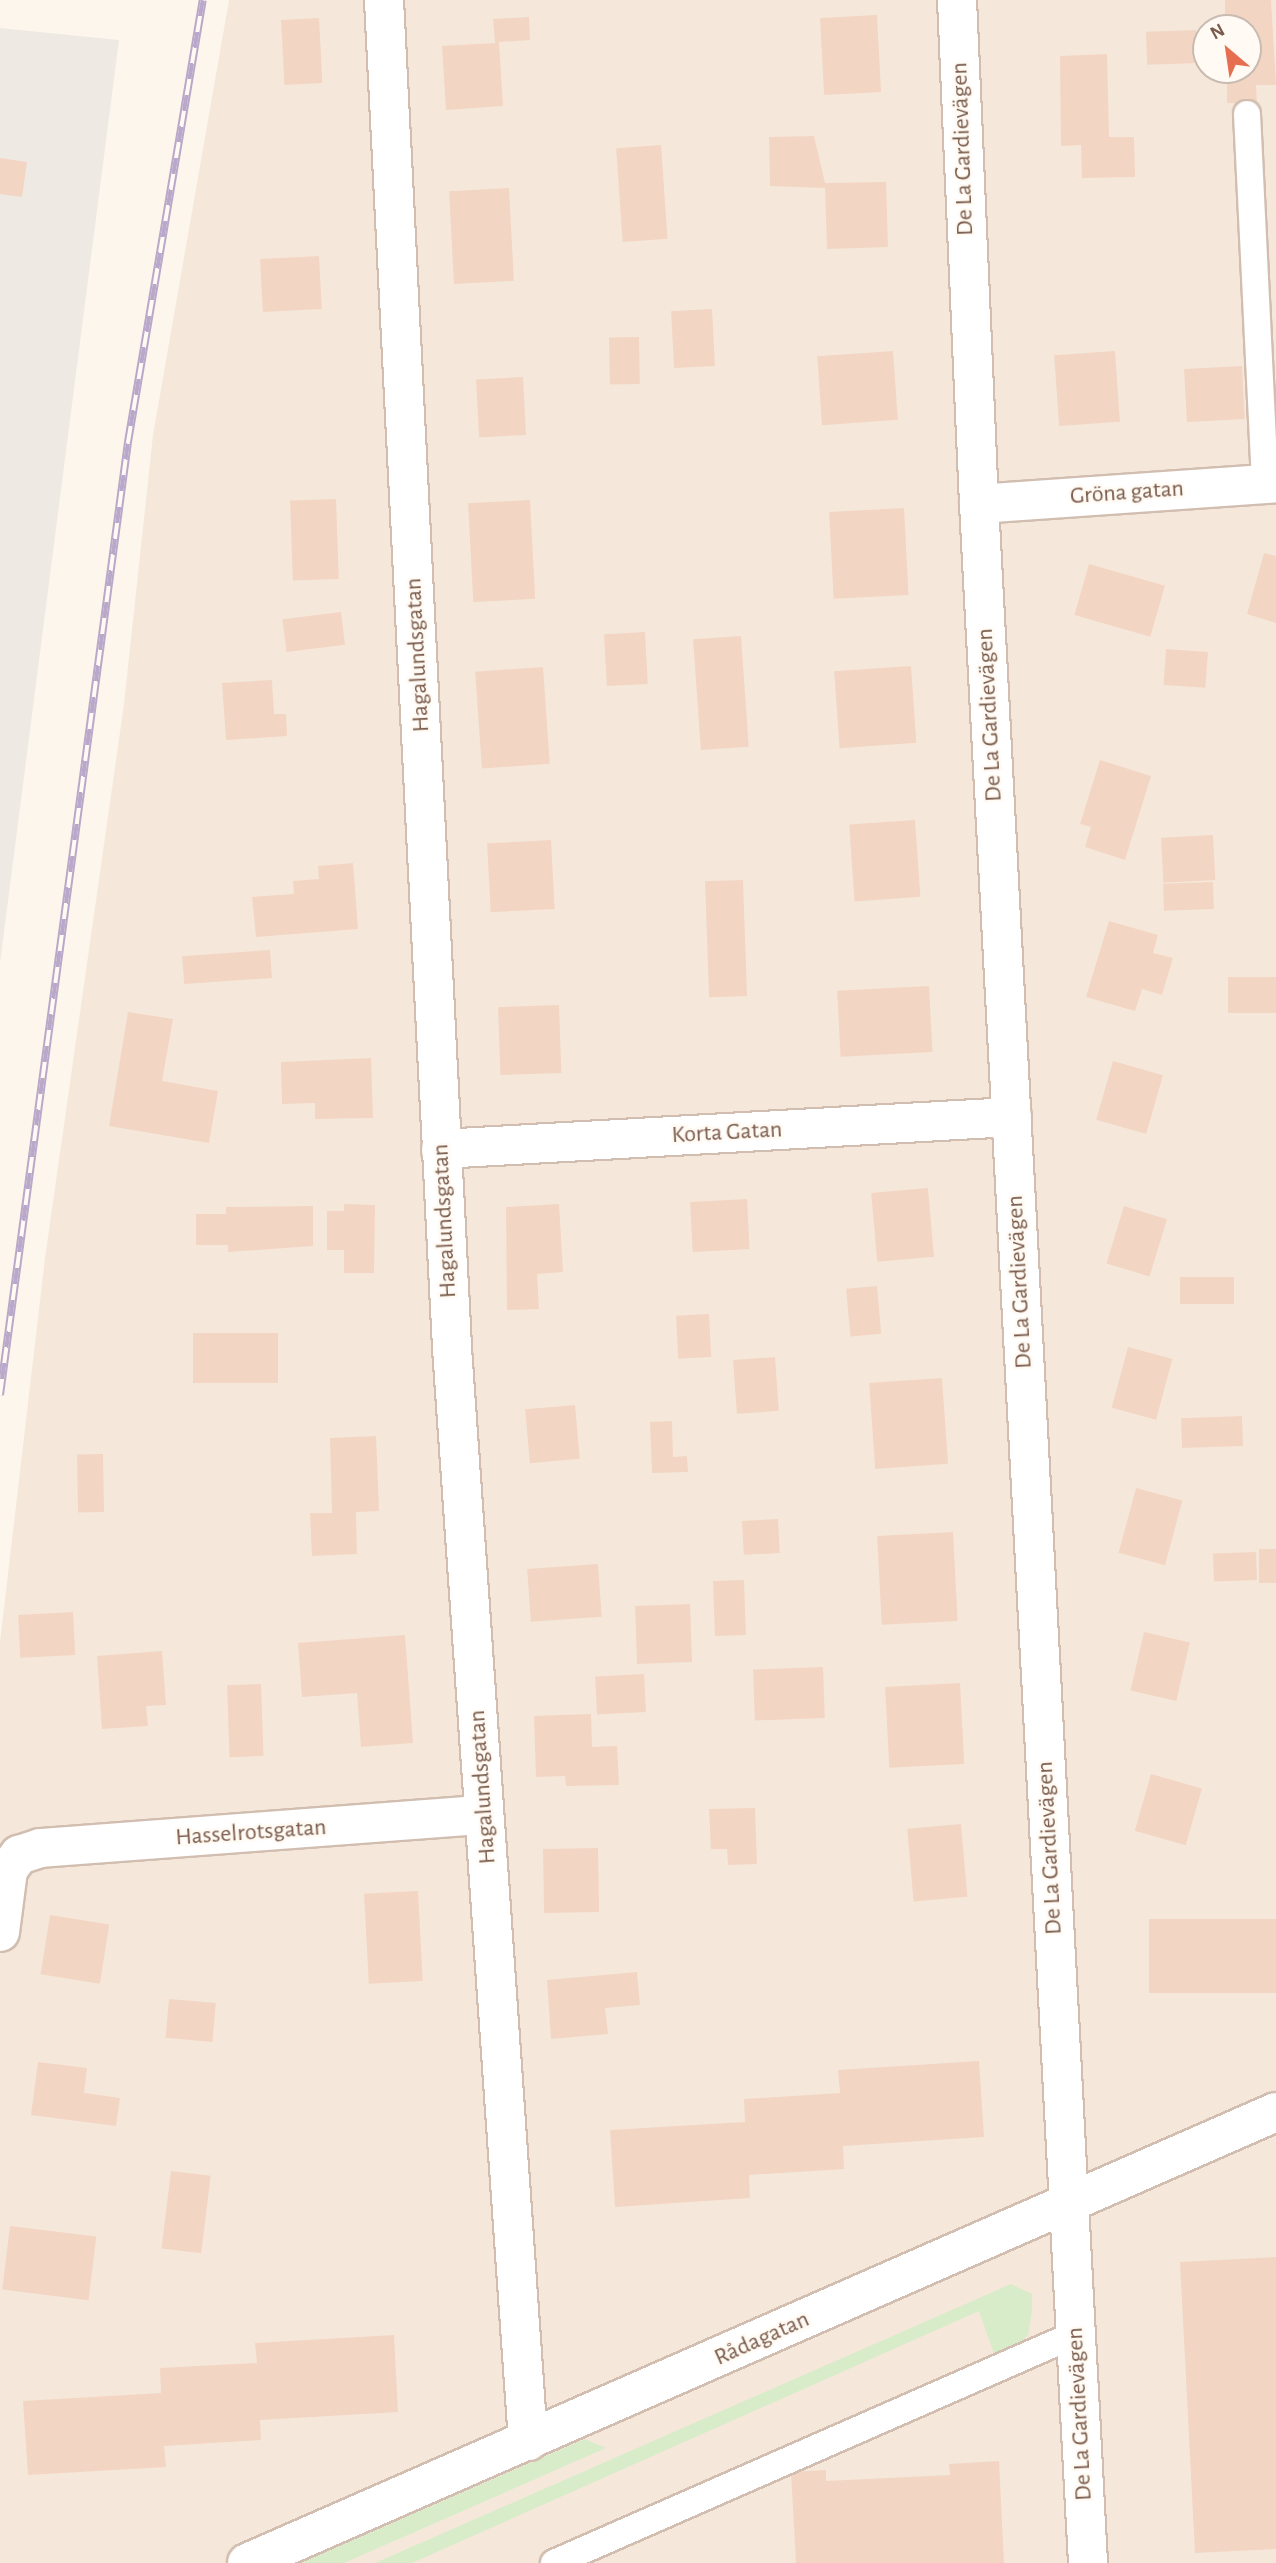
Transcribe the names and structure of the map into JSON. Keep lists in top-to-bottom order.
{
  "streets": {
    "street": [
      "De La Gardievägen",
      "Gröna gatan",
      "Hagalundsgatan",
      "Korta Gatan",
      "Hasselrotsgatan",
      "Rådagatan"
    ]
  },
  "crossings": [
    ["De La Gardievägen", "Gröna gatan"],
    ["De La Gardievägen", "Korta Gatan"],
    ["De La Gardievägen", "Rådagatan"],
    ["Hagalundsgatan", "Korta Gatan"],
    ["Hagalundsgatan", "Hasselrotsgatan"],
    ["Hagalundsgatan", "Rådagatan"]
  ],
  "north": "top left"
}
